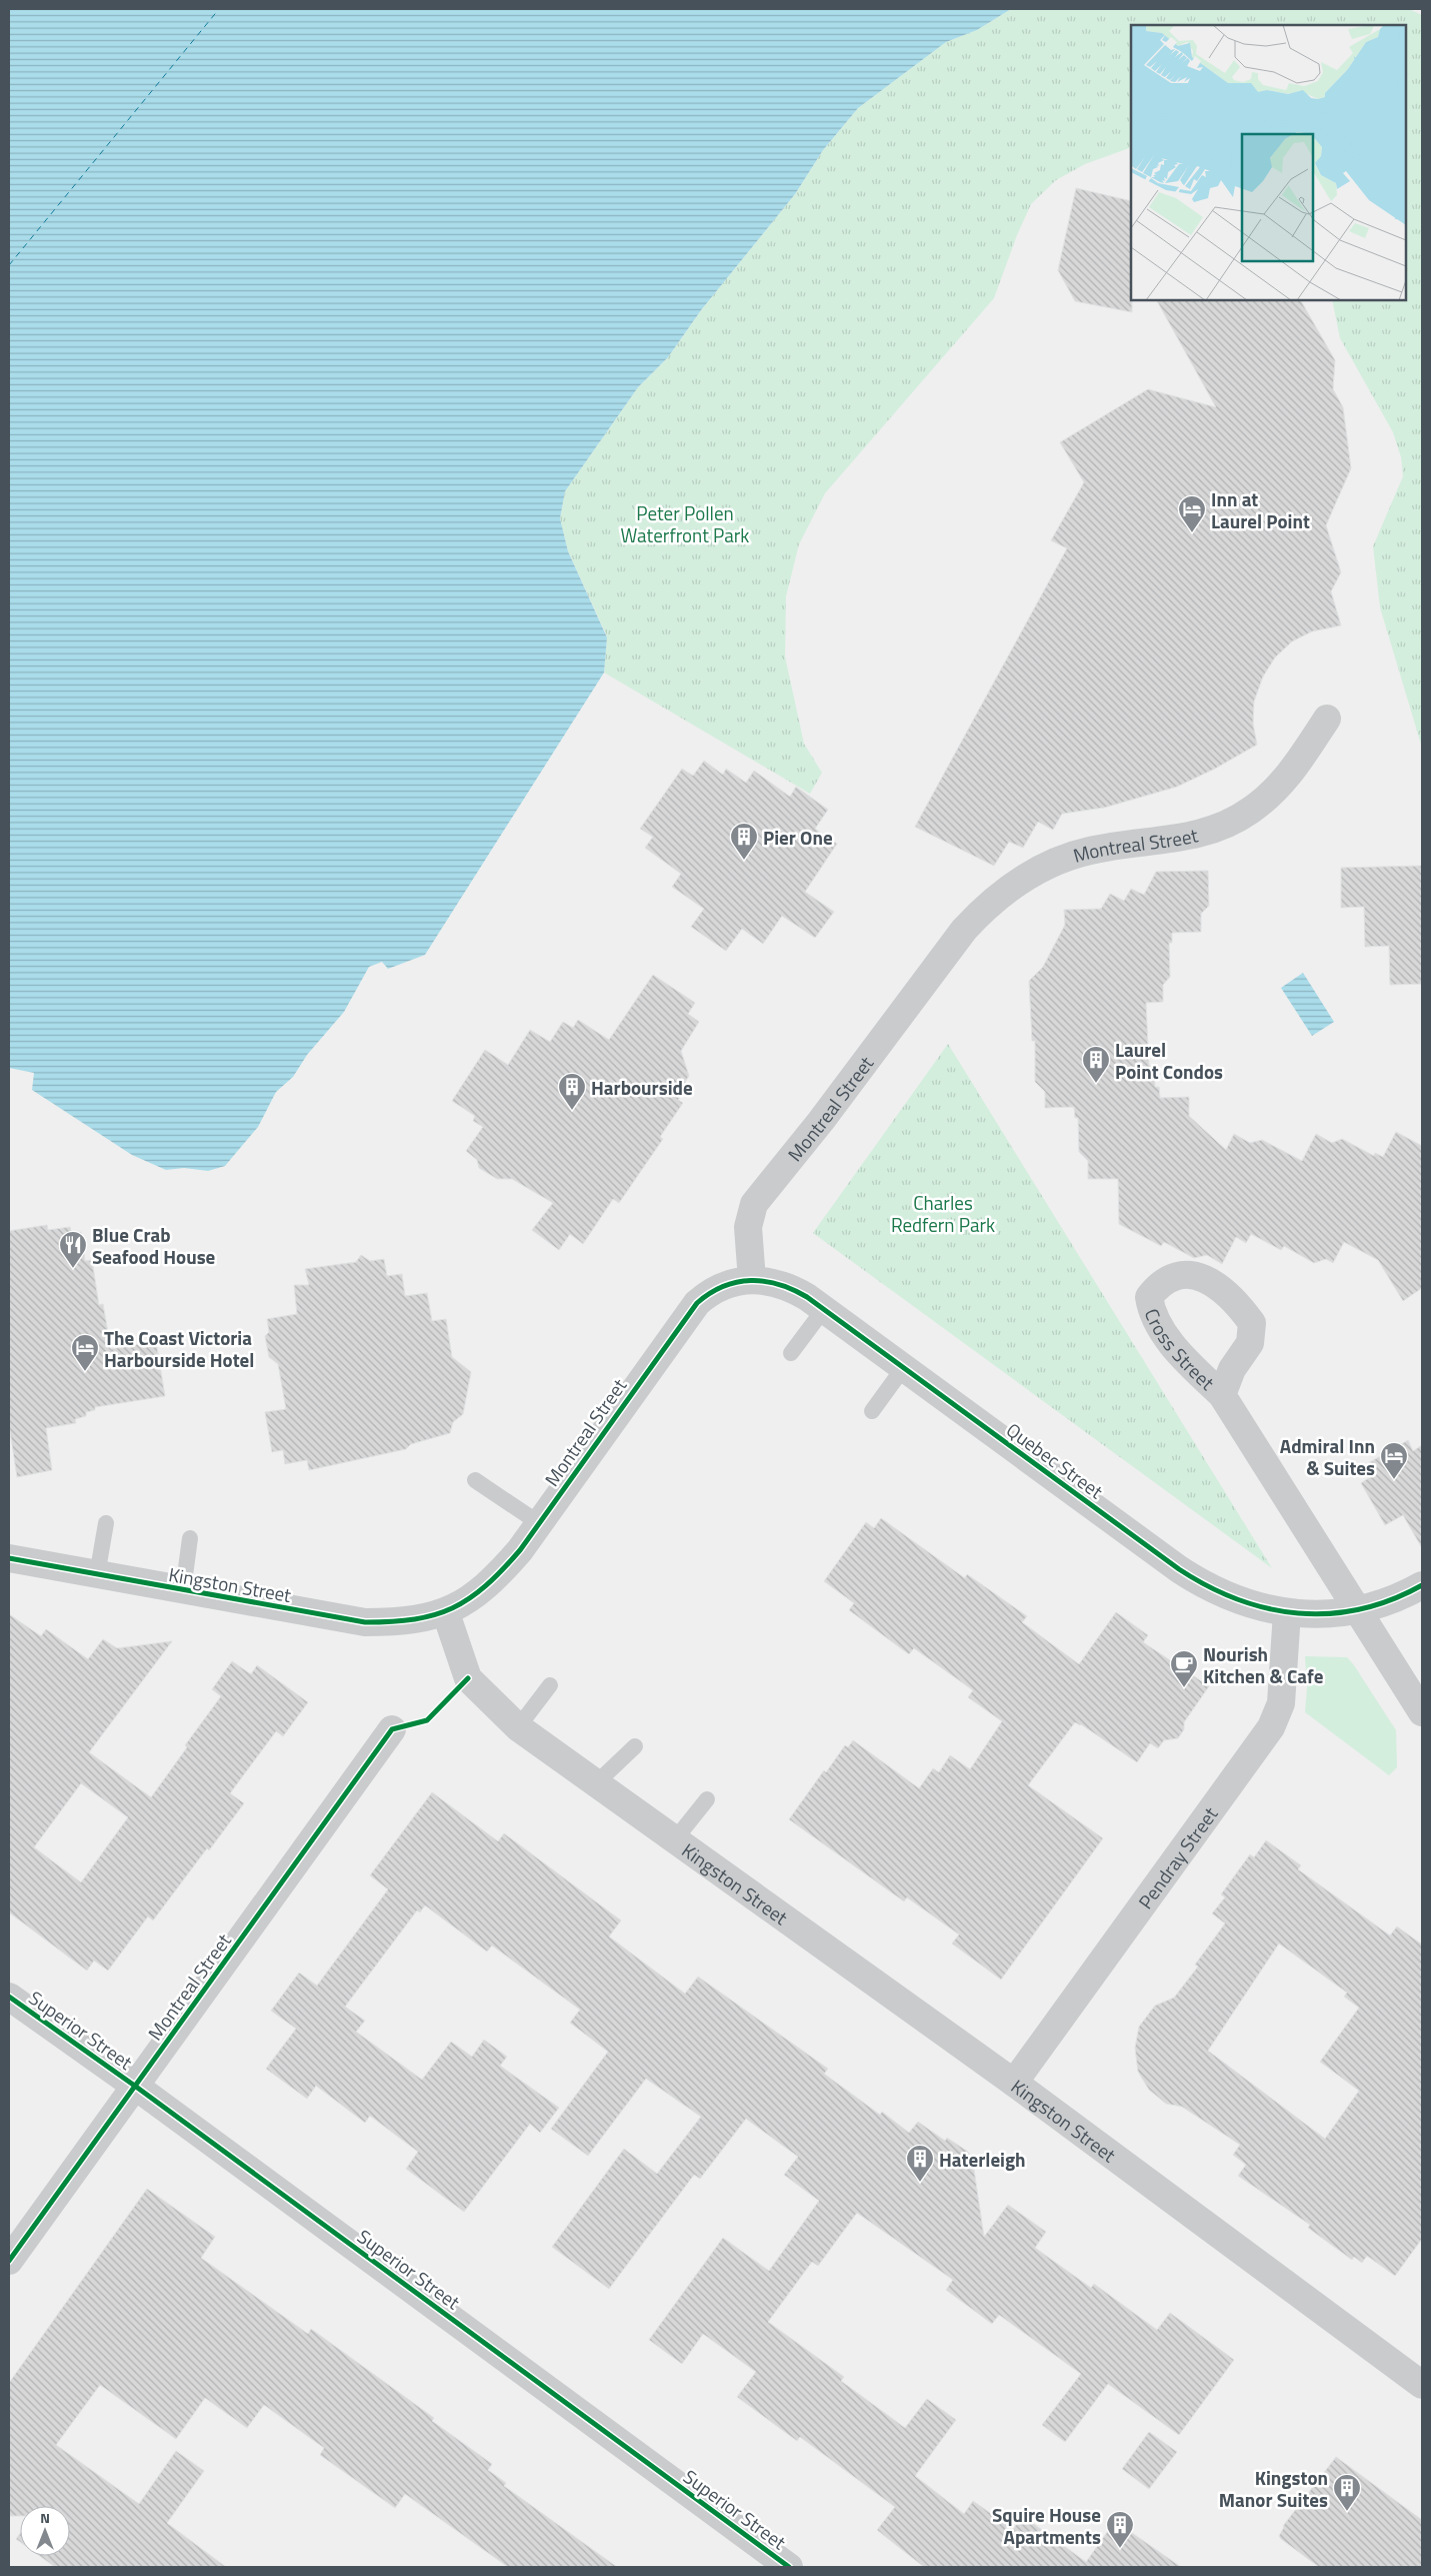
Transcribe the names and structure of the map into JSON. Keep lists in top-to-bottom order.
{
  "streets": {
    "street": [
      "Montreal Street",
      "Cross Street",
      "Quebec Street",
      "Kingston Street",
      "Pendray Street",
      "Superior Street"
    ]
  },
  "crossings": [
    ["Montreal Street", "Quebec Street"],
    ["Montreal Street", "Kingston Street"],
    ["Montreal Street", "Superior Street"],
    ["Cross Street", "Quebec Street"],
    ["Quebec Street", "Pendray Street"],
    ["Kingston Street", "Pendray Street"]
  ],
  "parks": ["Peter Pollen Waterfront Park", "Charles Redfern Park"],
  "places": {
    "hotel": ["Inn at Laurel Point", "The Coast Victoria Harbourside Hotel", "Admiral Inn & Suites"],
    "building": [
      "Pier One",
      "Laurel Point Condos",
      "Harbourside",
      "Haterleigh",
      "Kingston Manor Suites",
      "Squire House Apartments"
    ],
    "restaurant": ["Blue Crab Seafood House"],
    "cafe": ["Nourish Kitchen & Cafe"]
  },
  "north": "top"
}
